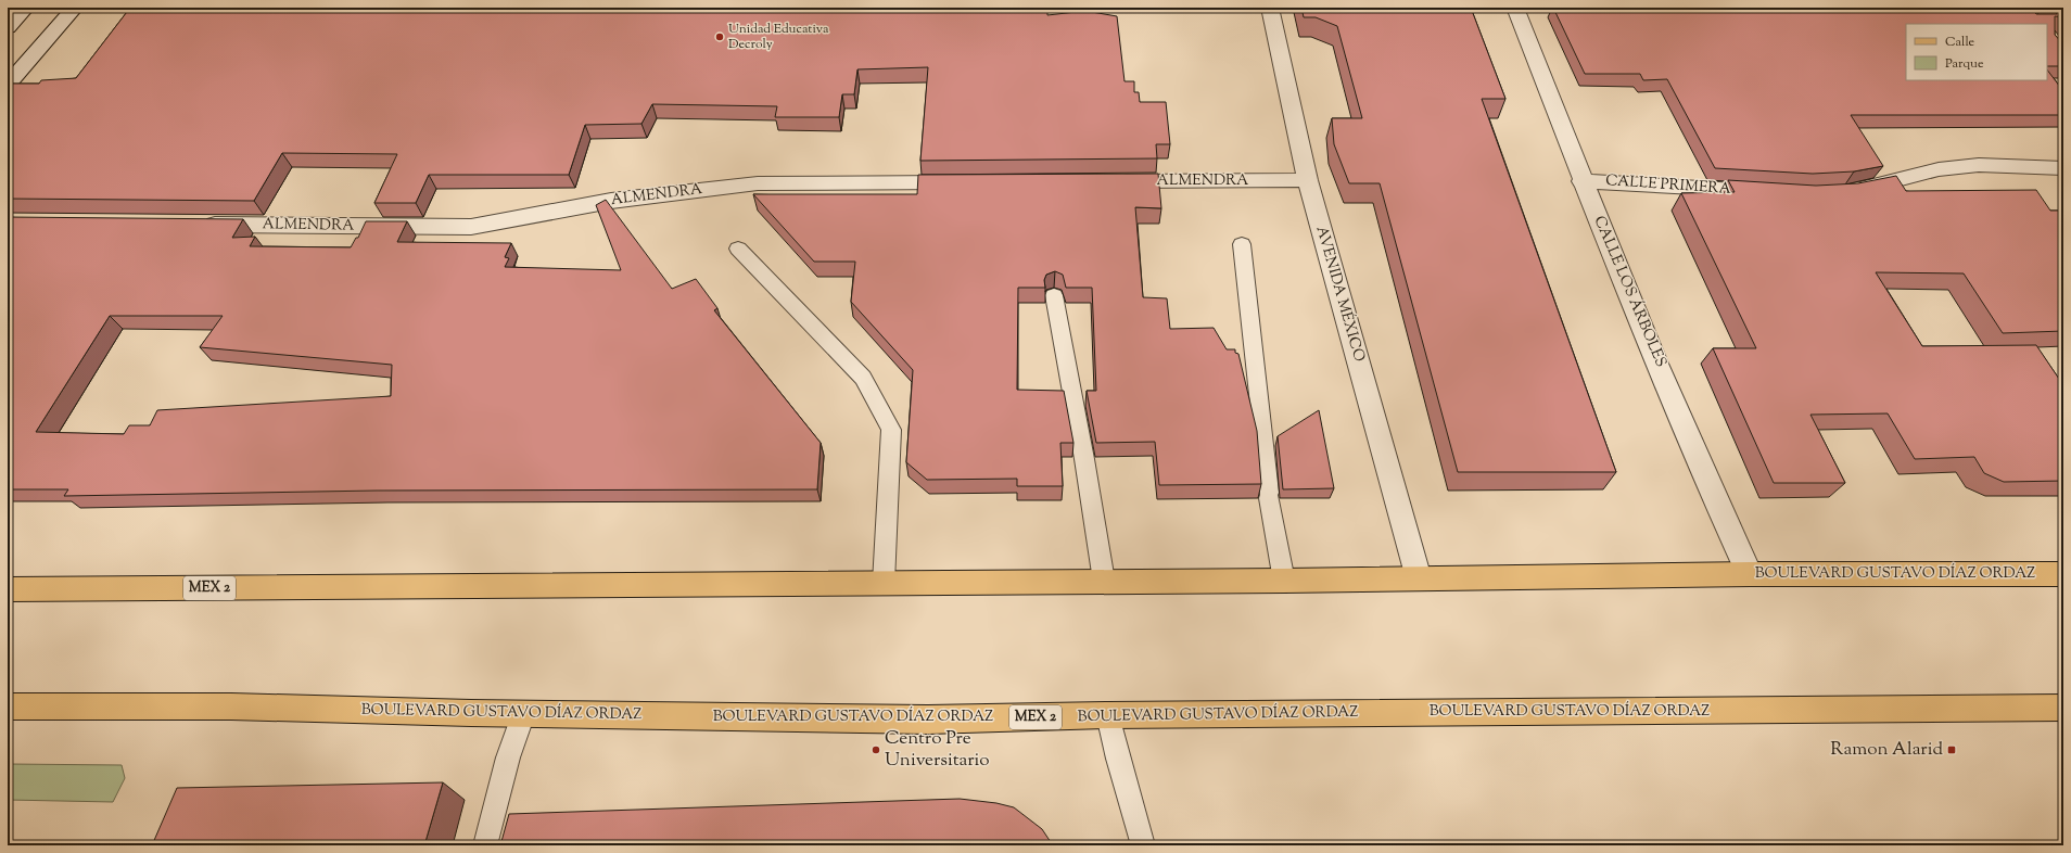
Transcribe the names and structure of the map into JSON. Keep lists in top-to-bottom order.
{
  "streets": {
    "main road": ["BOULEVARD GUSTAVO DÍAZ ORDAZ", "MEX 2"],
    "street": [
      "ALMENDRA",
      "CALLE PRIMERA",
      "CALLE LOS ÁRBOLES",
      "AVENIDA MÉXICO"
    ]
  },
  "crossings": [
    ["ALMENDRA", "AVENIDA MÉXICO"],
    ["CALLE PRIMERA", "CALLE LOS ÁRBOLES"],
    ["CALLE LOS ÁRBOLES", "BOULEVARD GUSTAVO DÍAZ ORDAZ"],
    ["AVENIDA MÉXICO", "BOULEVARD GUSTAVO DÍAZ ORDAZ"]
  ],
  "places": {
    "other": ["Unidad Educativa Decroly", "Centro Pre Universitario"],
    "transit": ["Ramon Alarid"]
  },
  "legend": ["Calle", "Parque"]
}
